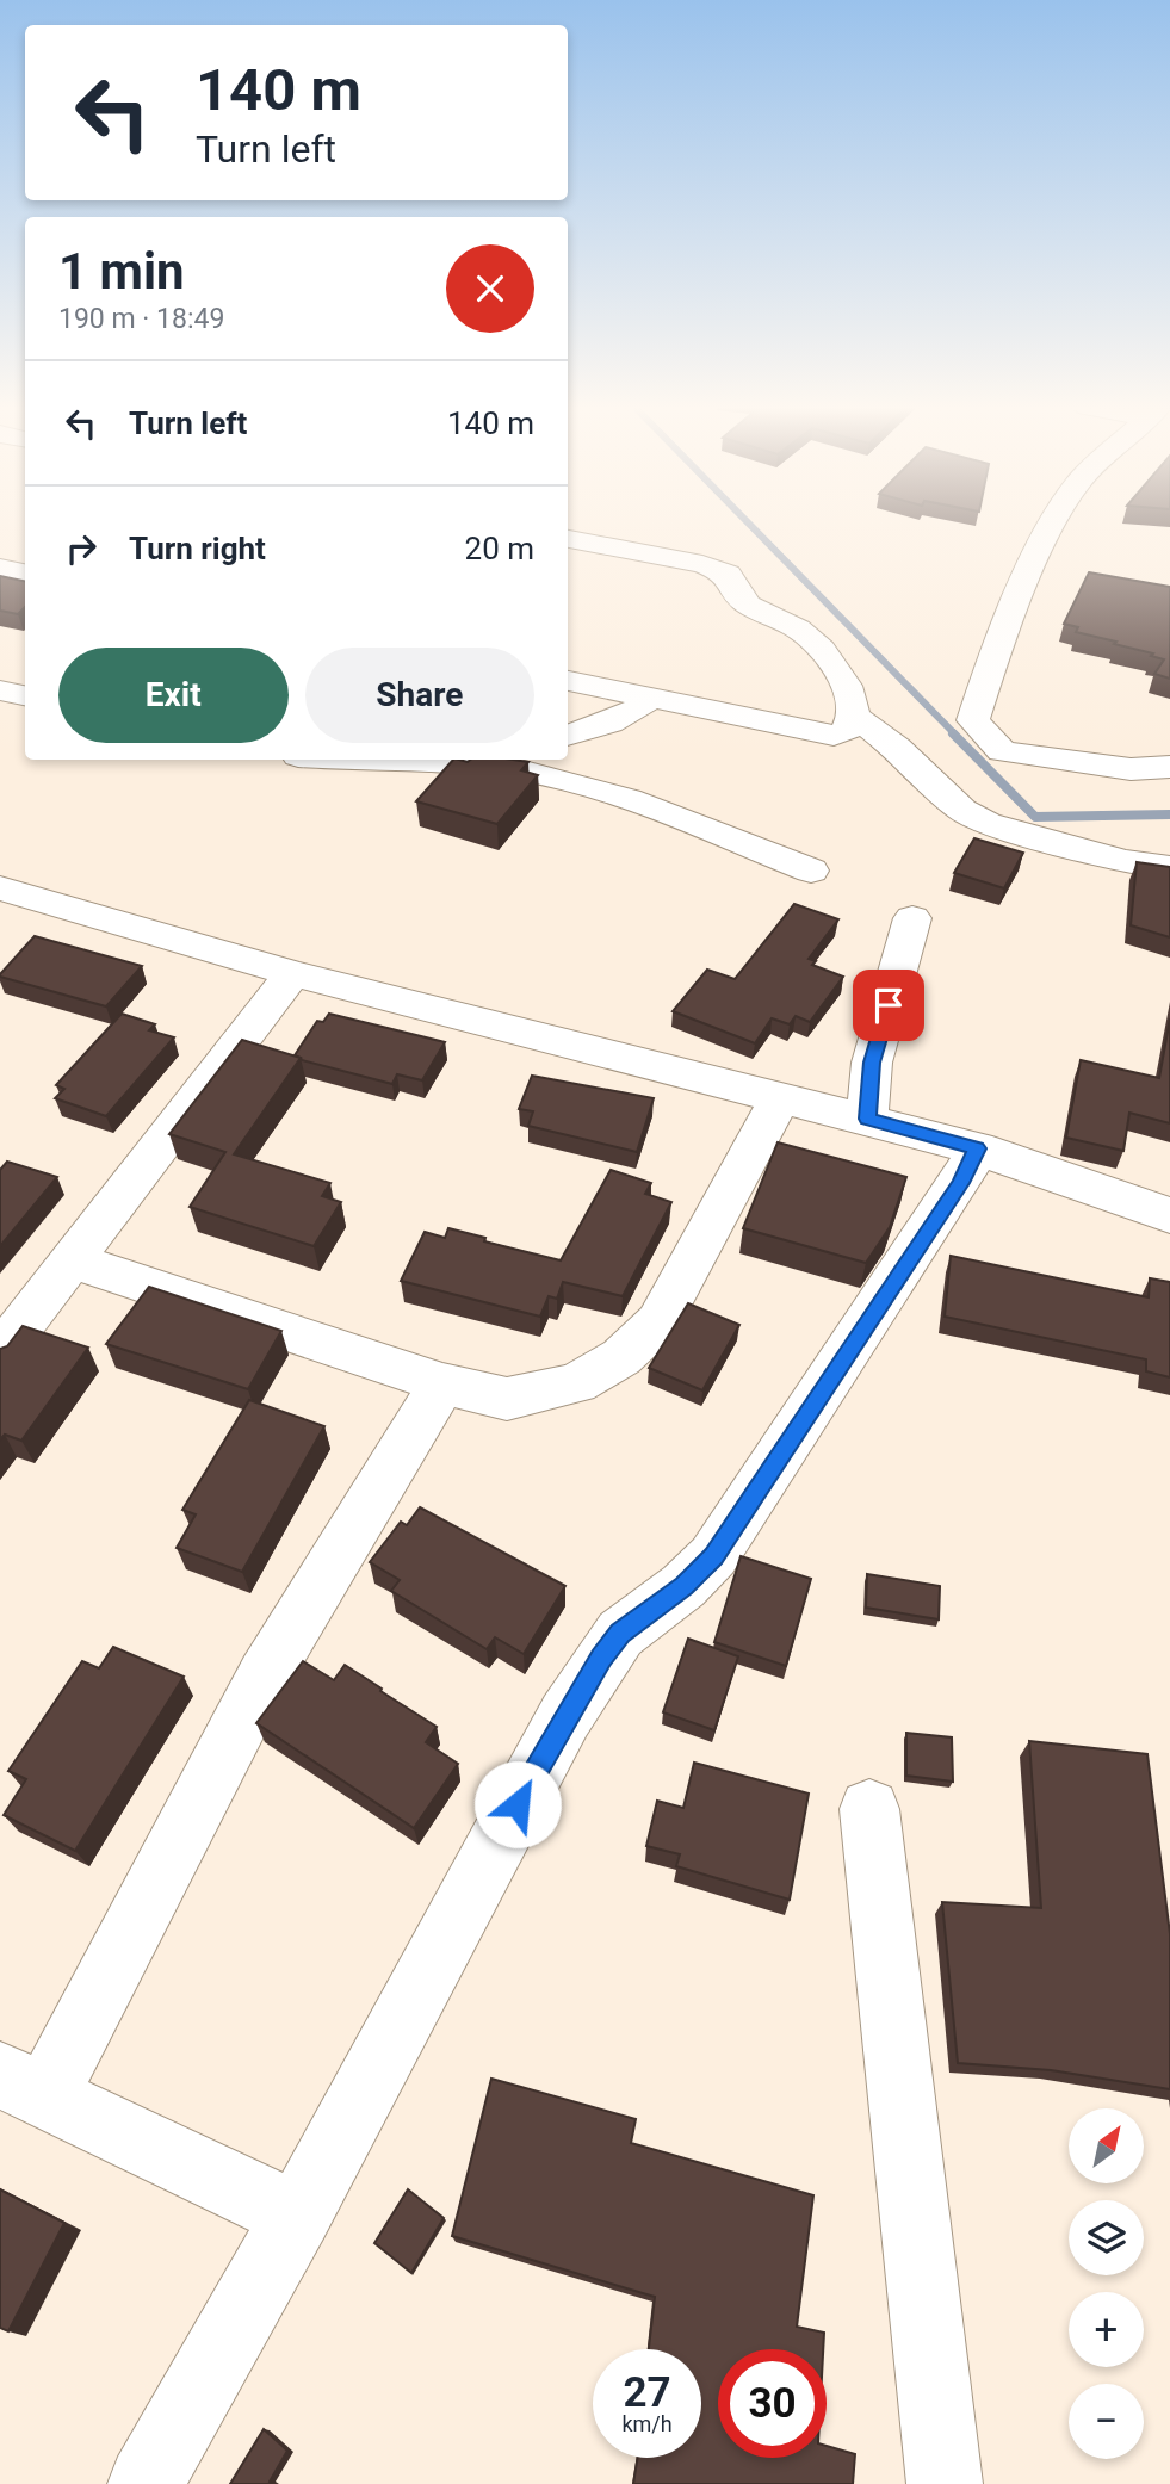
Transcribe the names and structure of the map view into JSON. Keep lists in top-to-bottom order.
{
  "north": "top right",
  "page": {
    "turn": ["140 m", "Turn left"],
    "heading": ["1 min", "190 m · 18:49"],
    "list": [
      {
        "name": "Turn left",
        "value": "140 m"
      },
      {
        "name": "Turn right",
        "value": "20 m"
      }
    ],
    "buttons": ["Exit", "Share"],
    "map_buttons": ["+", "−"],
    "speed": "27 km/h",
    "limit": "30"
  }
}
